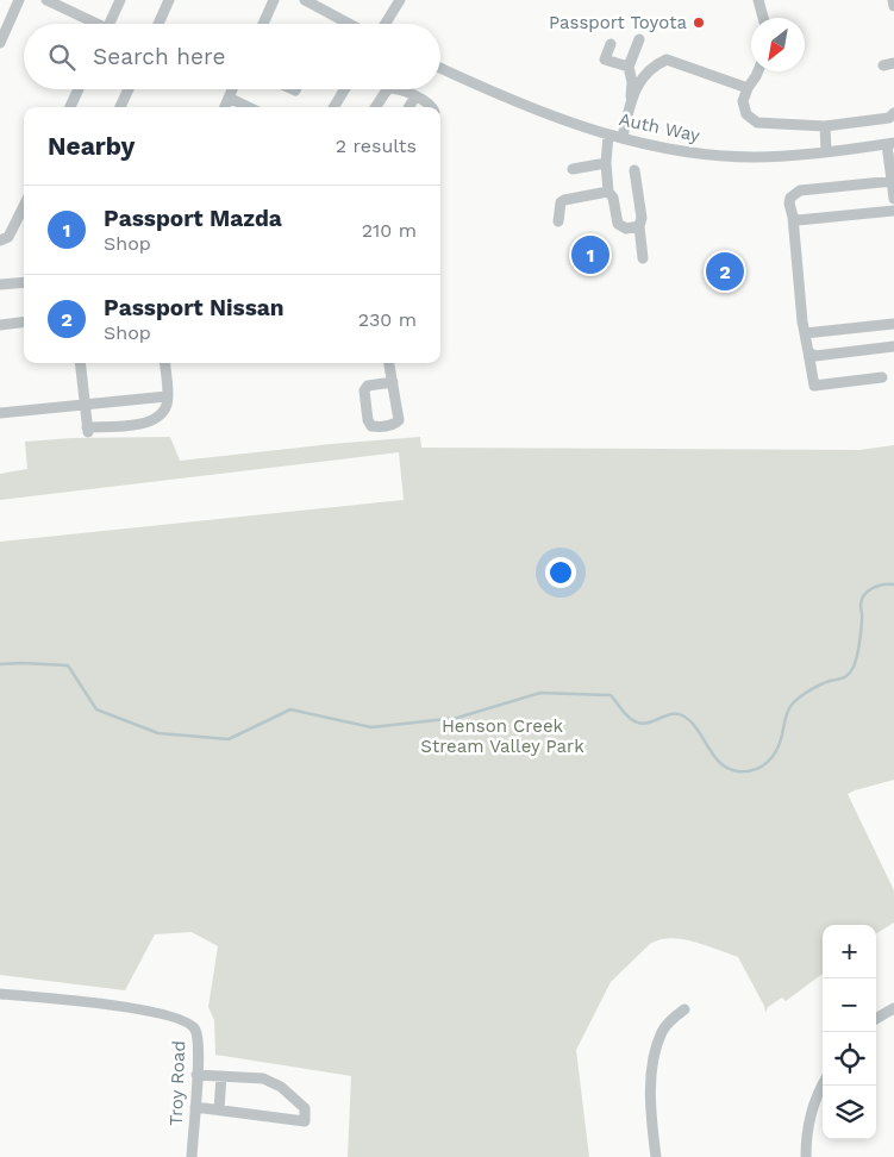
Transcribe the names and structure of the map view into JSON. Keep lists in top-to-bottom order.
{
  "streets": {
    "street": ["Auth Way", "Troy Road"]
  },
  "parks": ["Henson Creek Stream Valley Park"],
  "places": ["Passport Toyota"],
  "north": "bottom left",
  "page": {
    "search": "Search here",
    "heading": ["Nearby", "2 results"],
    "list": [
      {
        "mark": "1",
        "name": "Passport Mazda",
        "note": "Shop",
        "value": "210 m"
      },
      {
        "mark": "2",
        "name": "Passport Nissan",
        "note": "Shop",
        "value": "230 m"
      }
    ],
    "pins": ["1", "2"],
    "map_buttons": ["+", "−"]
  }
}
